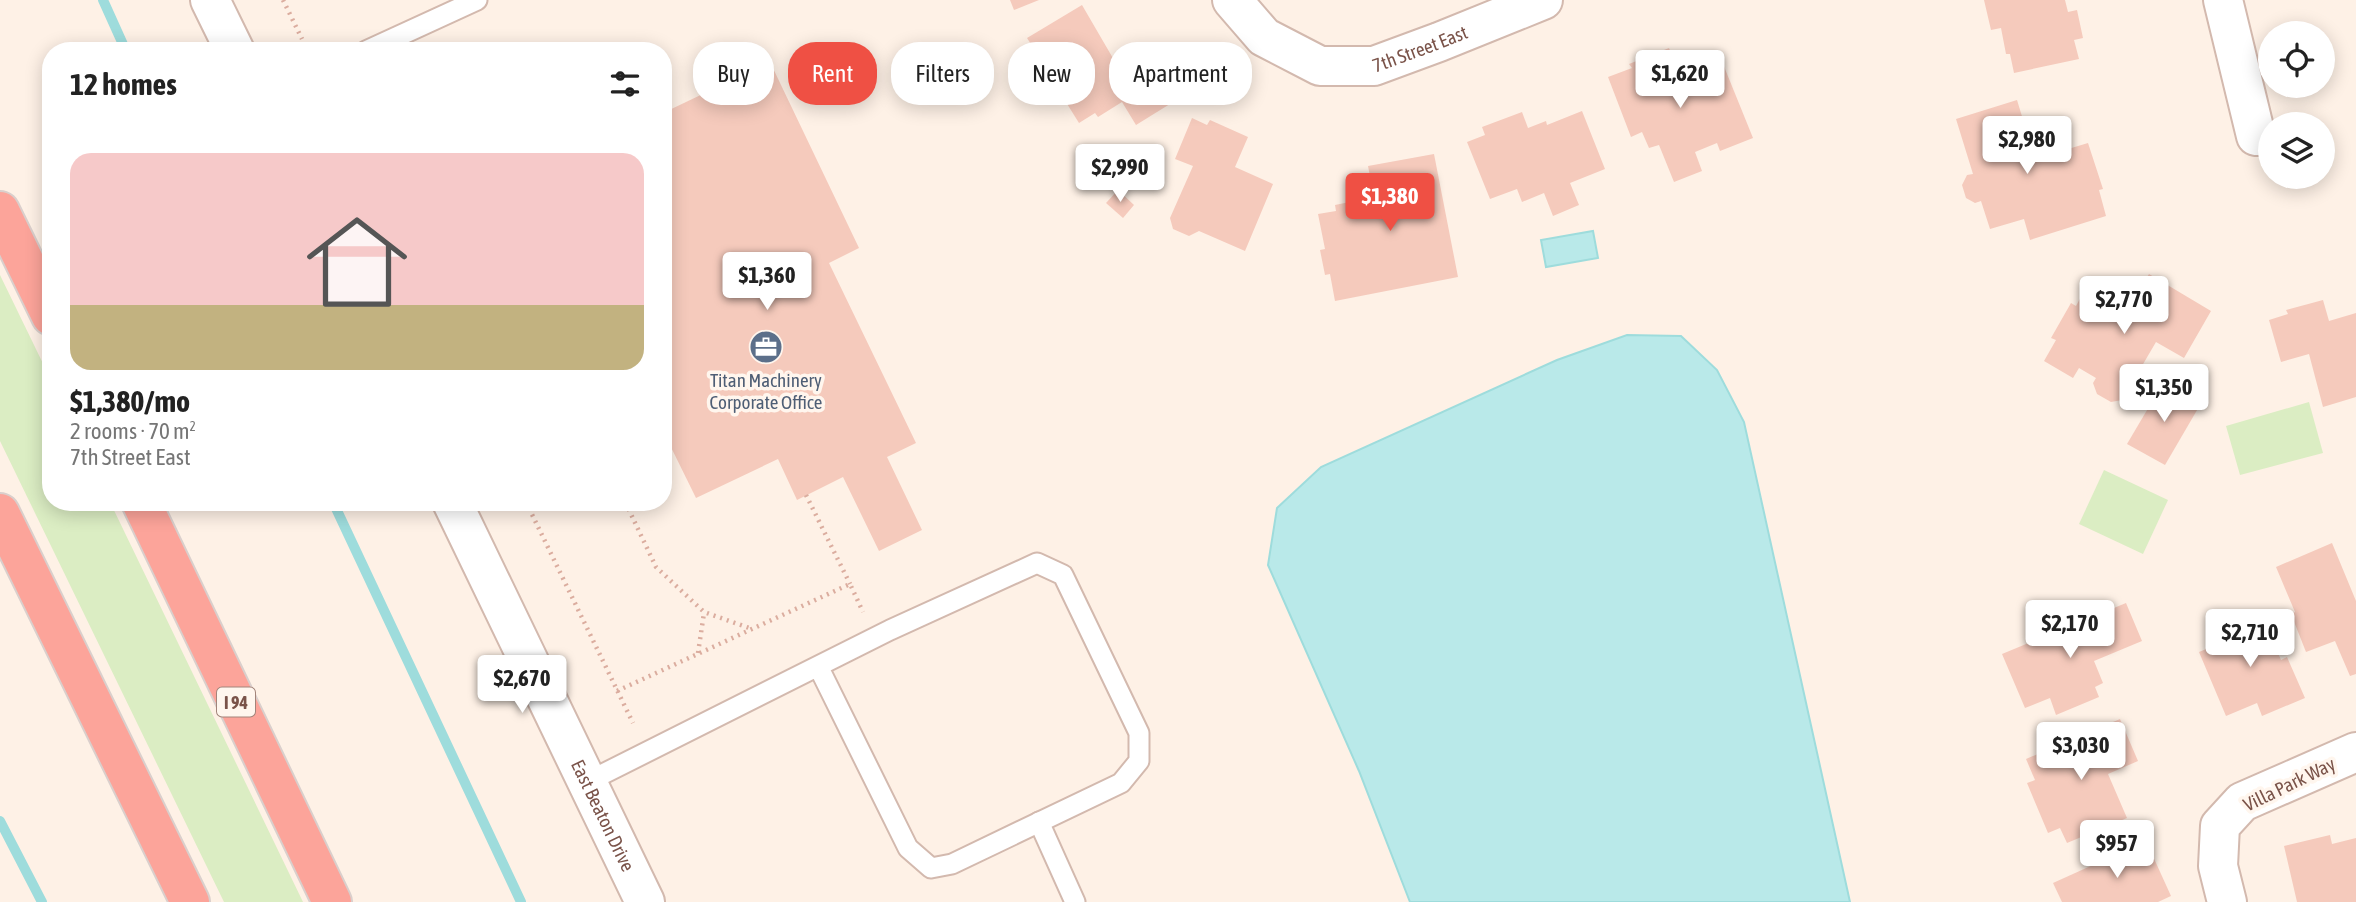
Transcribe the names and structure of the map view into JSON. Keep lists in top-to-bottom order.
{
  "streets": {
    "highway": ["I 94"],
    "street": ["7th Street East", "Villa Park Way", "East Beaton Drive"]
  },
  "places": {
    "office": ["Titan Machinery Corporate Office"]
  },
  "page": {
    "chip": [
      "Buy",
      "Rent",
      "Filters",
      "New",
      "Apartment"
    ],
    "heading": "12 homes",
    "price": [
      "$1,620",
      "$2,980",
      "$2,990",
      "$1,380",
      "$1,360",
      "$2,770",
      "$1,350",
      "$2,170",
      "$2,710",
      "$2,670",
      "$3,030",
      "$957"
    ],
    "list": [
      {
        "name": "$1,380/mo",
        "note": "2 rooms · 70 m² · 7th Street East"
      }
    ]
  }
}
